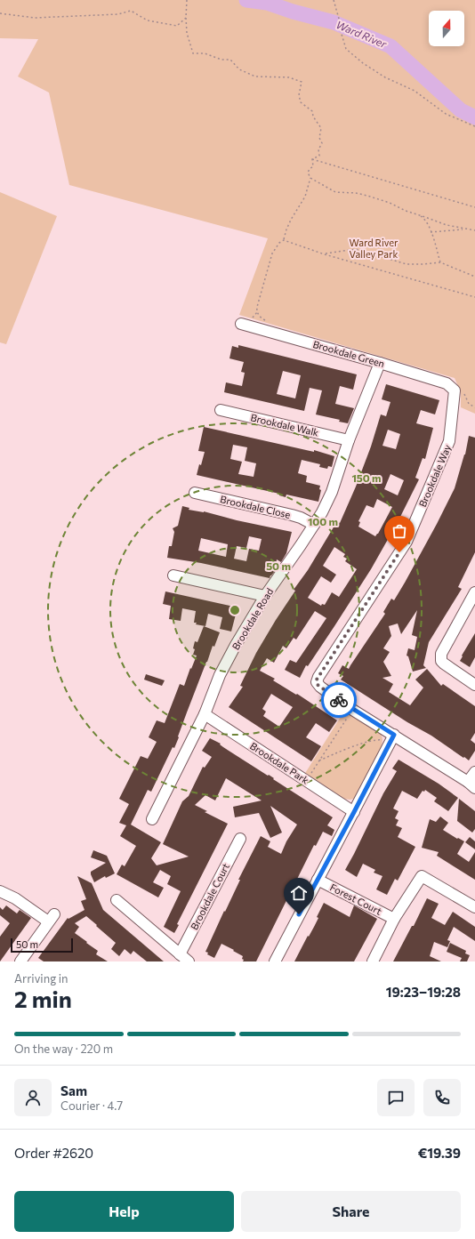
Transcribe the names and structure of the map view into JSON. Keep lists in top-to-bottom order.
{
  "streets": {
    "street": [
      "Brookdale Green",
      "Brookdale Walk",
      "Brookdale Way",
      "Brookdale Close",
      "Brookdale Road",
      "Brookdale Park",
      "Brookdale Court",
      "Forest Court"
    ]
  },
  "crossings": [
    ["Brookdale Green", "Brookdale Way"],
    ["Brookdale Green", "Brookdale Road"],
    ["Brookdale Walk", "Brookdale Road"],
    ["Brookdale Close", "Brookdale Road"],
    ["Brookdale Road", "Brookdale Park"]
  ],
  "water": ["Ward River"],
  "parks": ["Ward River Valley Park"],
  "scale_bar": "50 m",
  "north": "top",
  "page": {
    "scale": "50 m",
    "heading": ["2 min", "Arriving in", "19:23–19:28"],
    "panel": [
      "Sam",
      "Courier · 4.7",
      "Order #2620",
      "€19.39"
    ],
    "bar": "On the way · 220 m",
    "buttons": ["Help", "Share"]
  },
  "rings": ["150 m", "100 m", "50 m"]
}
